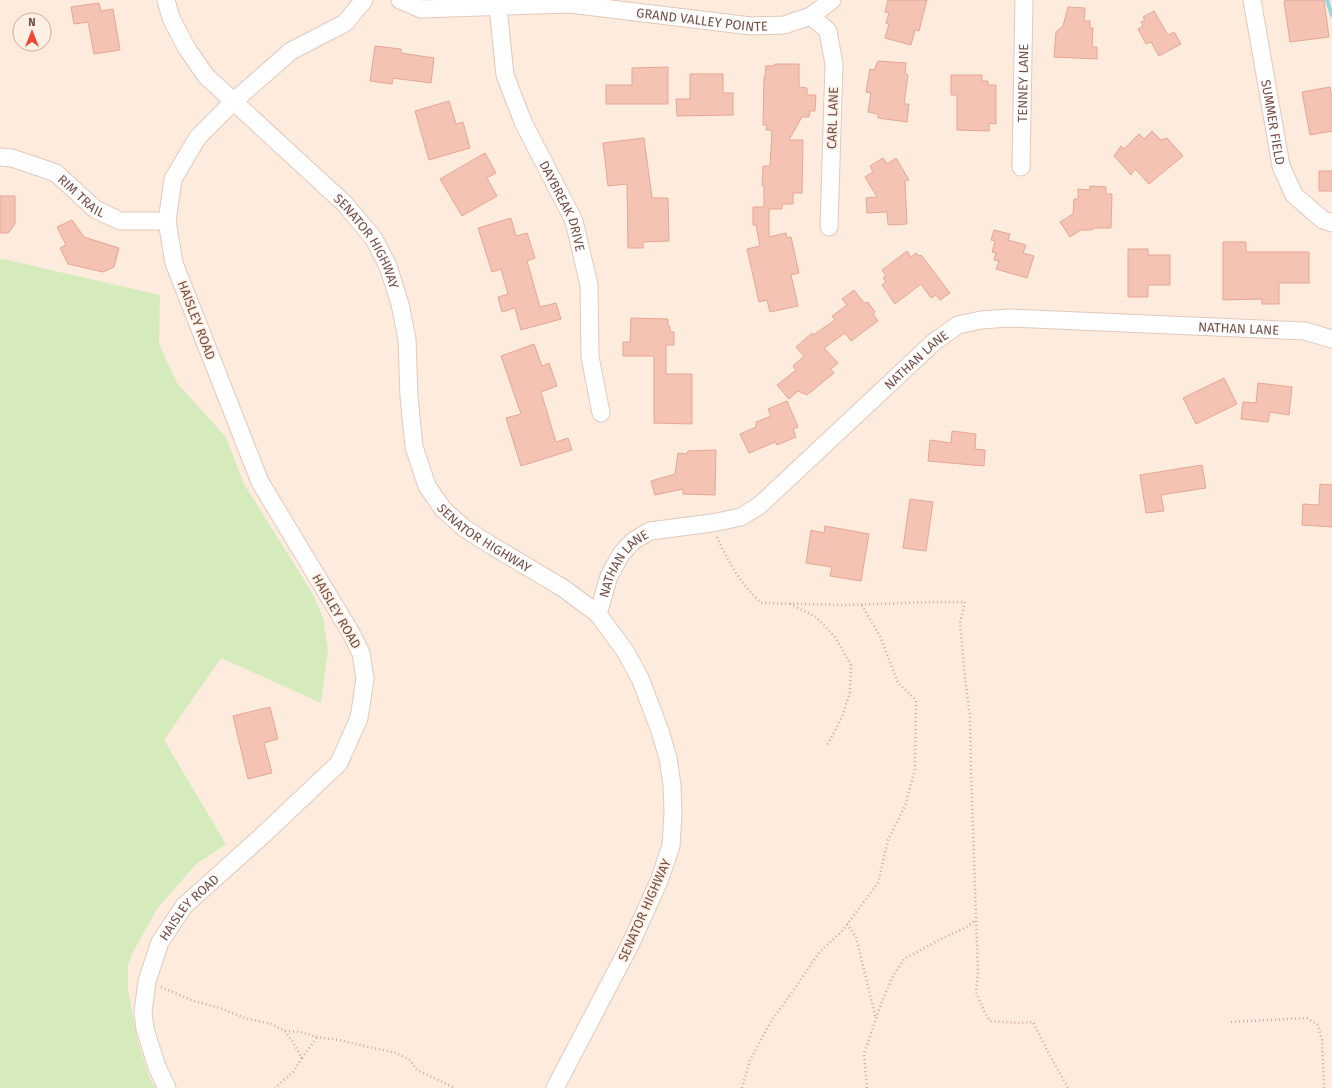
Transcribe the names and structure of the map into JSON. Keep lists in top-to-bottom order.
{
  "streets": {
    "street": [
      "GRAND VALLEY POINTE",
      "TENNEY LANE",
      "CARL LANE",
      "SUMMER FIELD",
      "RIM TRAIL",
      "DAYBREAK DRIVE",
      "SENATOR HIGHWAY",
      "HAISLEY ROAD",
      "NATHAN LANE"
    ]
  },
  "crossings": [
    ["GRAND VALLEY POINTE", "CARL LANE"],
    ["GRAND VALLEY POINTE", "DAYBREAK DRIVE"],
    ["RIM TRAIL", "HAISLEY ROAD"],
    ["SENATOR HIGHWAY", "HAISLEY ROAD"],
    ["SENATOR HIGHWAY", "NATHAN LANE"]
  ],
  "north": "top"
}
